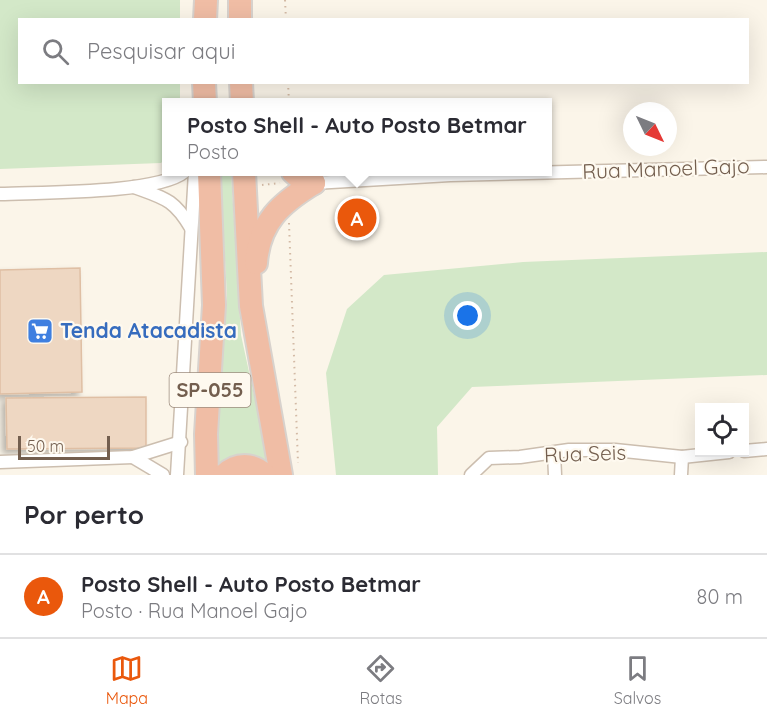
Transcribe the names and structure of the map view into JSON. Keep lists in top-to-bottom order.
{
  "streets": {
    "highway": ["SP-055"],
    "street": ["Rua Manoel Gajo", "Rua Seis"]
  },
  "places": {
    "supermarket": ["Tenda Atacadista"]
  },
  "scale_bar": "50 m",
  "north": "bottom right",
  "page": {
    "search": "Pesquisar aqui",
    "popup": ["Posto Shell - Auto Posto Betmar", "Posto"],
    "pins": "A",
    "scale": "50 m",
    "heading": "Por perto",
    "list": [
      {
        "mark": "A",
        "name": "Posto Shell - Auto Posto Betmar",
        "note": "Posto · Rua Manoel Gajo",
        "value": "80 m"
      }
    ],
    "nav": ["Mapa", "Rotas", "Salvos"]
  }
}
